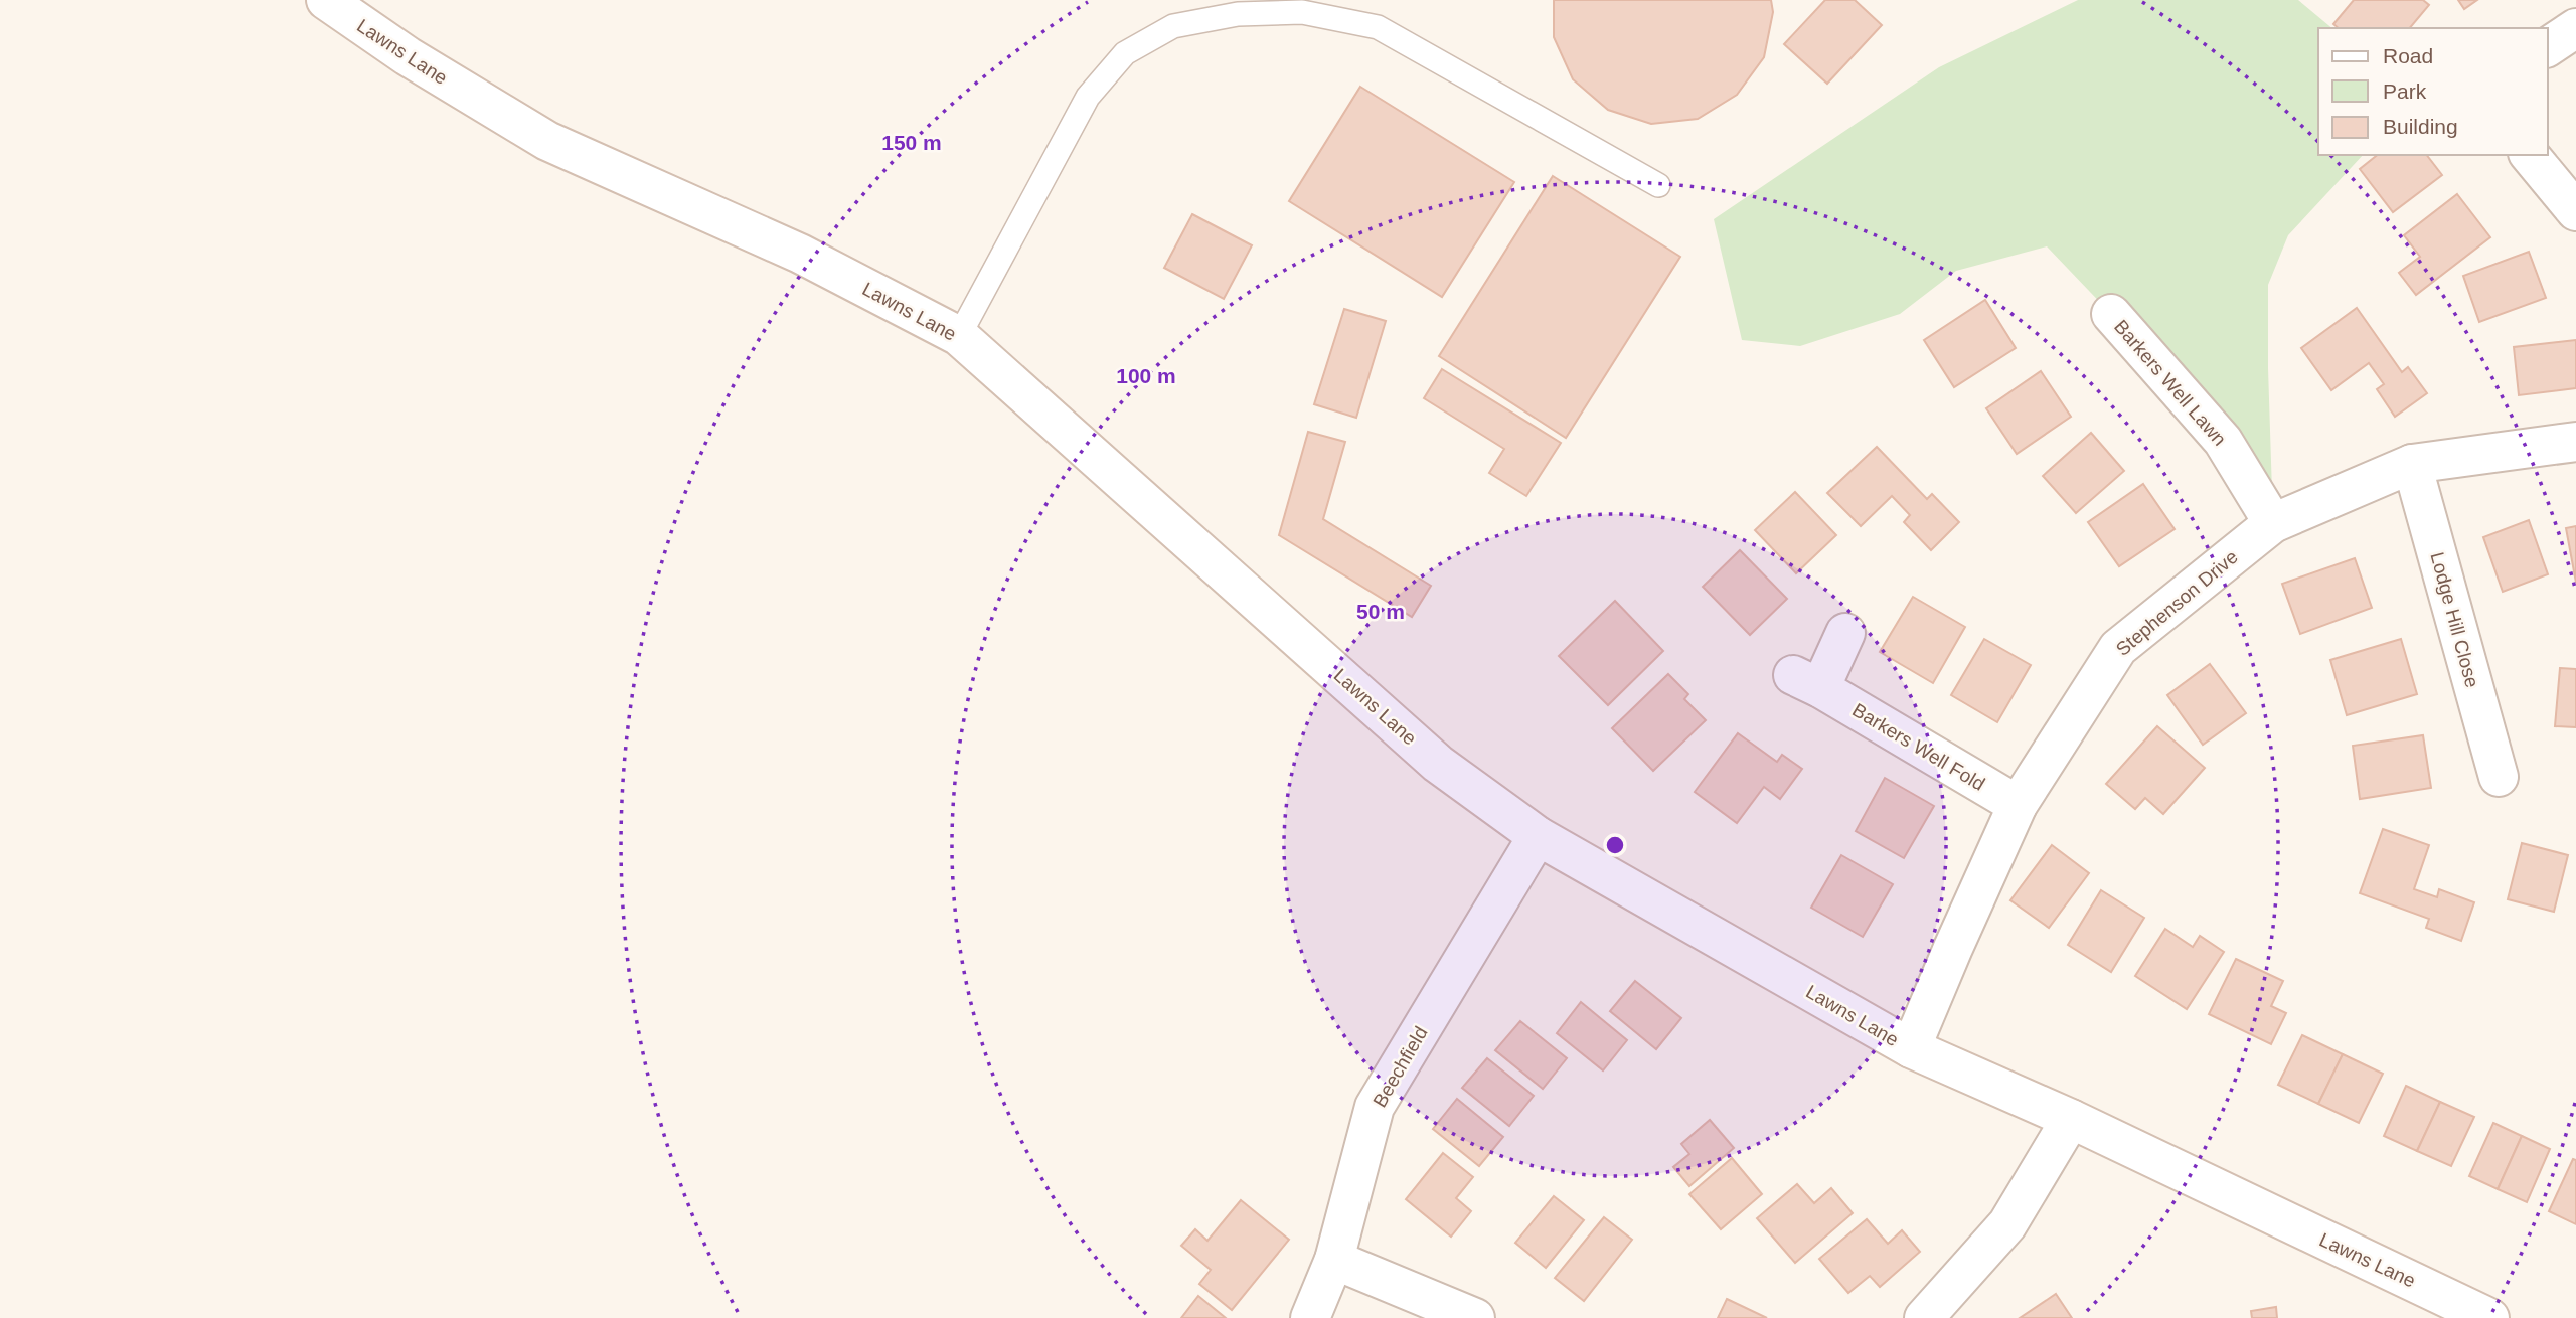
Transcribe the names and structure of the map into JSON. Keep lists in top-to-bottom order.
{
  "streets": {
    "street": [
      "Lawns Lane",
      "Barkers Well Lawn",
      "Stephenson Drive",
      "Lodge Hill Close",
      "Barkers Well Fold",
      "Beechfield"
    ]
  },
  "crossings": [
    ["Lawns Lane", "Stephenson Drive"],
    ["Lawns Lane", "Beechfield"],
    ["Barkers Well Lawn", "Stephenson Drive"],
    ["Stephenson Drive", "Lodge Hill Close"],
    ["Stephenson Drive", "Barkers Well Fold"]
  ],
  "legend": ["Road", "Park", "Building"],
  "rings": ["150 m", "100 m", "50 m"]
}
